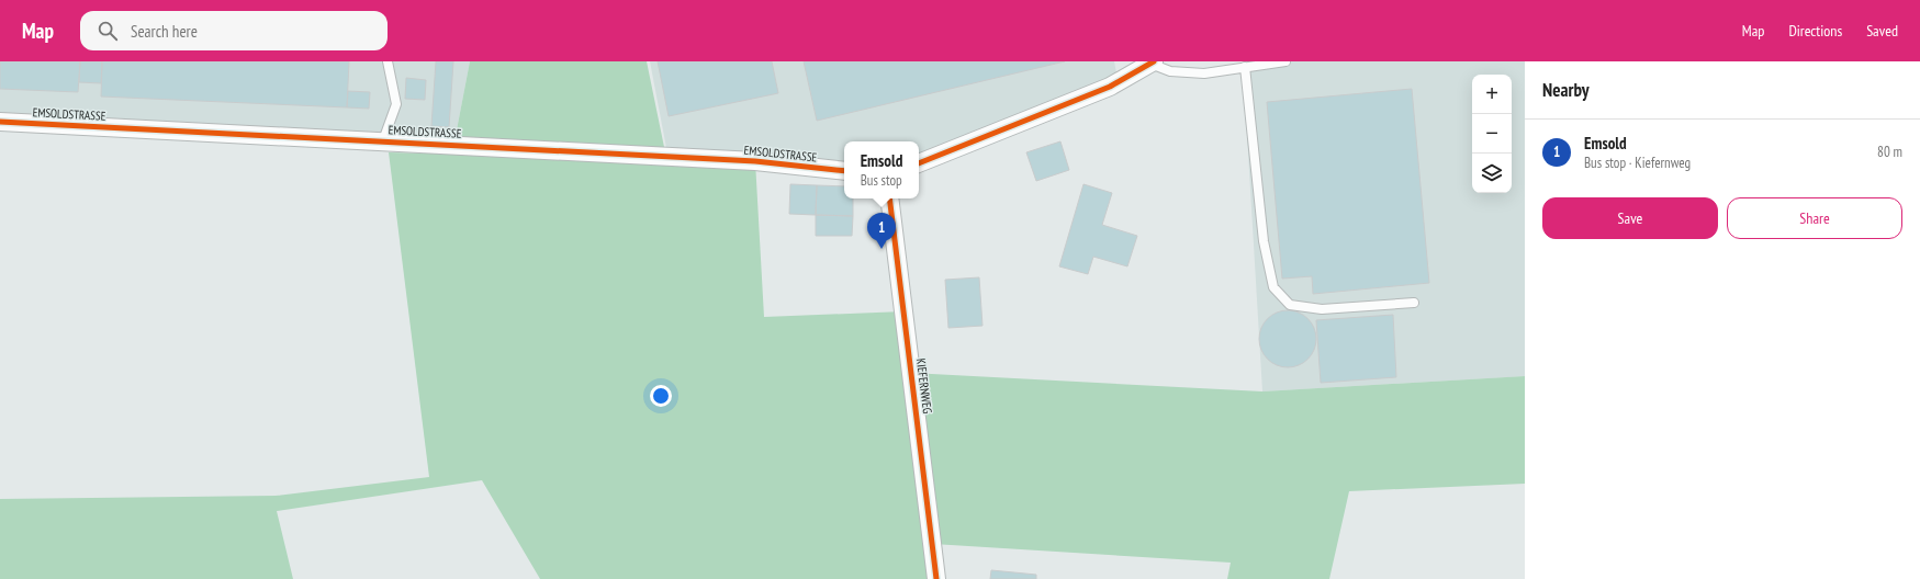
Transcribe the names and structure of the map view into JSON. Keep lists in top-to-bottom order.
{
  "streets": {
    "street": ["EMSOLDSTRASSE", "KIEFERNWEG"]
  },
  "page": {
    "header": "Map",
    "search": "Search here",
    "nav": ["Map", "Directions", "Saved"],
    "heading": "Nearby",
    "map_buttons": ["+", "−"],
    "list": [
      {
        "mark": "1",
        "name": "Emsold",
        "note": "Bus stop · Kiefernweg",
        "value": "80 m"
      }
    ],
    "popup": ["Emsold", "Bus stop"],
    "buttons": ["Save", "Share"],
    "pins": "1"
  }
}
